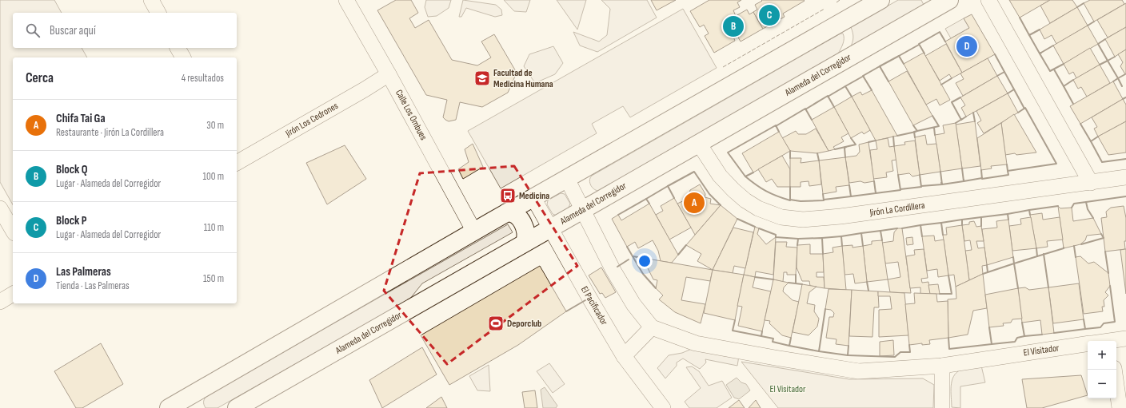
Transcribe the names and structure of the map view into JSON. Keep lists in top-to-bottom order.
{
  "streets": {
    "main road": ["Alameda del Corregidor"],
    "street": [
      "Calle Los Ombues",
      "Jirón Los Cedrones",
      "Jirón La Cordillera",
      "El Pacificador",
      "El Visitador"
    ]
  },
  "crossings": [
    ["Alameda del Corregidor", "Jirón La Cordillera"],
    ["Alameda del Corregidor", "El Pacificador"],
    ["Calle Los Ombues", "Jirón Los Cedrones"]
  ],
  "parks": ["El Visitador"],
  "places": {
    "school or university": ["Facultad de Medicina Humana"],
    "bus stop": ["Medicina"],
    "sports": ["Deporclub"]
  },
  "page": {
    "pins": [
      "C",
      "B",
      "D",
      "A"
    ],
    "search": "Buscar aquí",
    "heading": ["Cerca", "4 resultados"],
    "list": [
      {
        "mark": "A",
        "name": "Chifa Tai Ga",
        "note": "Restaurante · Jirón La Cordillera",
        "value": "30 m"
      },
      {
        "mark": "B",
        "name": "Block Q",
        "note": "Lugar · Alameda del Corregidor",
        "value": "100 m"
      },
      {
        "mark": "C",
        "name": "Block P",
        "note": "Lugar · Alameda del Corregidor",
        "value": "110 m"
      },
      {
        "mark": "D",
        "name": "Las Palmeras",
        "note": "Tienda · Las Palmeras",
        "value": "150 m"
      }
    ],
    "map_buttons": ["+", "−"]
  }
}
